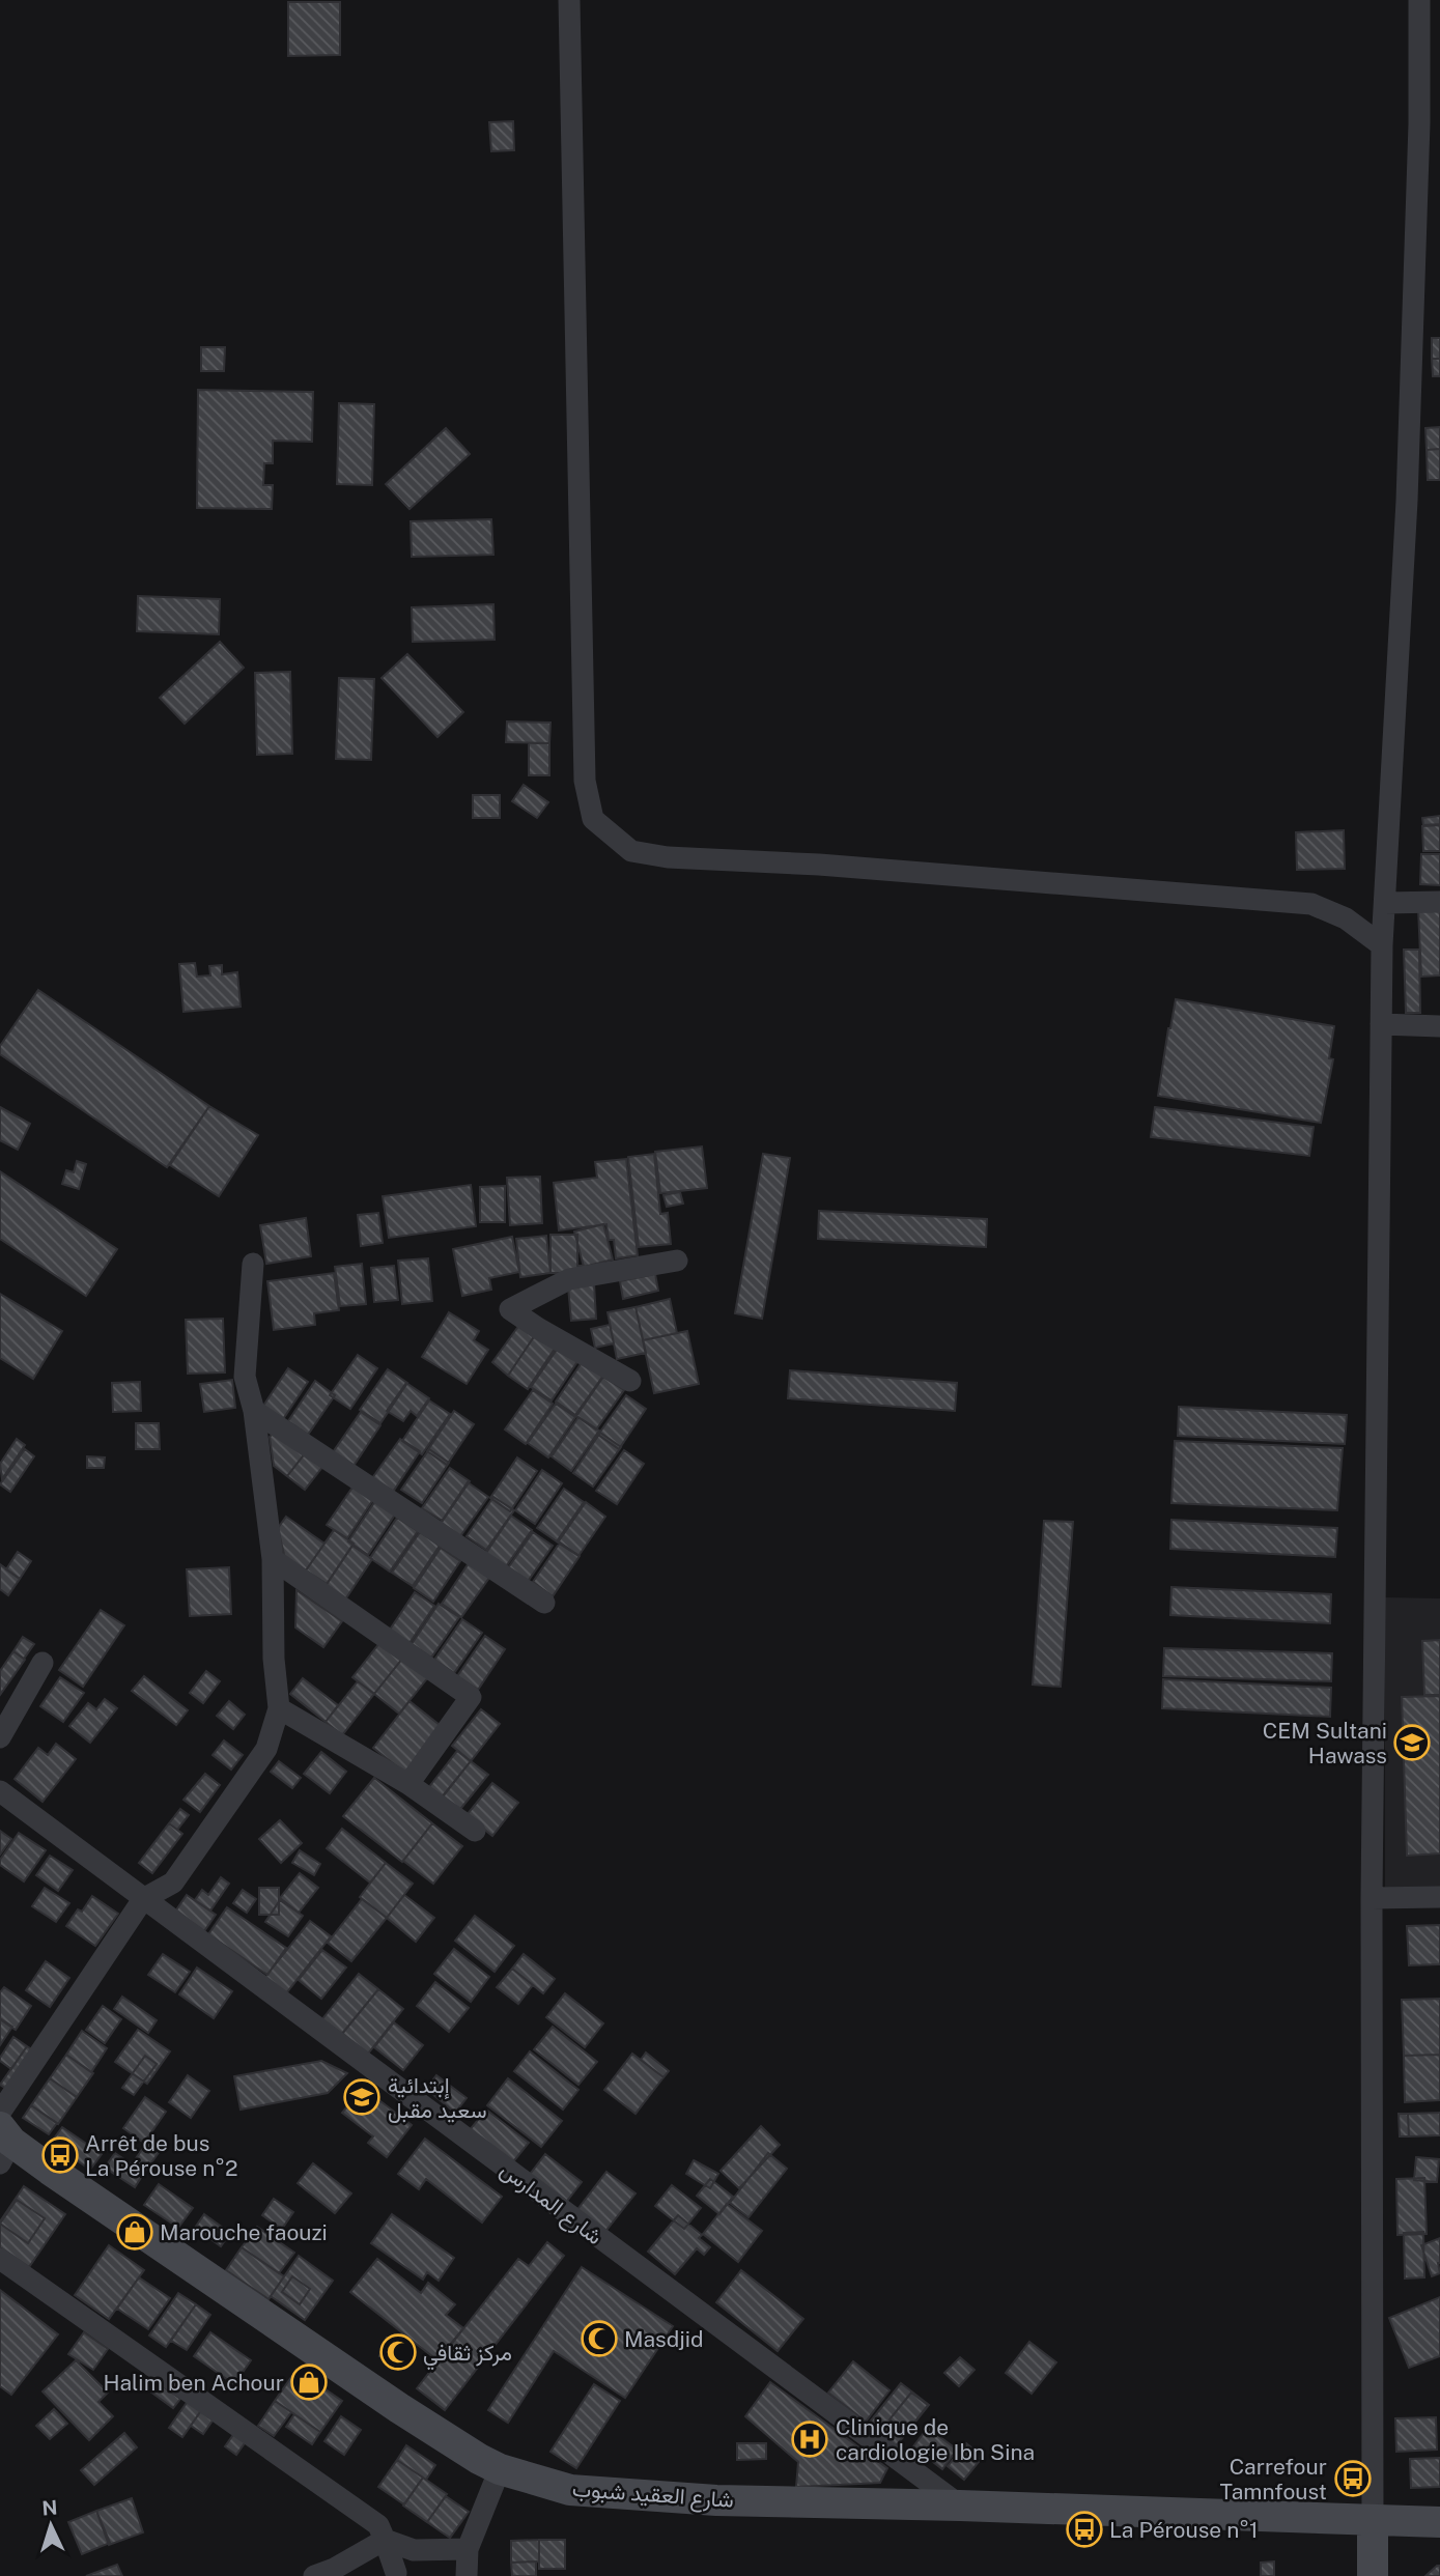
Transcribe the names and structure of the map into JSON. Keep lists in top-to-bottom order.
{
  "streets": {
    "main road": ["شارع العقيد شبوب"],
    "street": ["شارع المدارس"]
  },
  "crossings": [
    ["شارع المدارس", "شارع العقيد شبوب"]
  ],
  "places": {
    "school or university": ["CEM Sultani Hawass", "إبتدائية سعيد مقبل"],
    "bus stop": ["Arrêt de bus La Pérouse n°2", "Carrefour Tamnfoust", "La Pérouse n°1"],
    "shop": ["Marouche faouzi", "Halim ben Achour"],
    "mosque": ["Masdjid", "مركز ثقافي"],
    "hospital": ["Clinique de cardiologie Ibn Sina"]
  },
  "north": "top"
}
